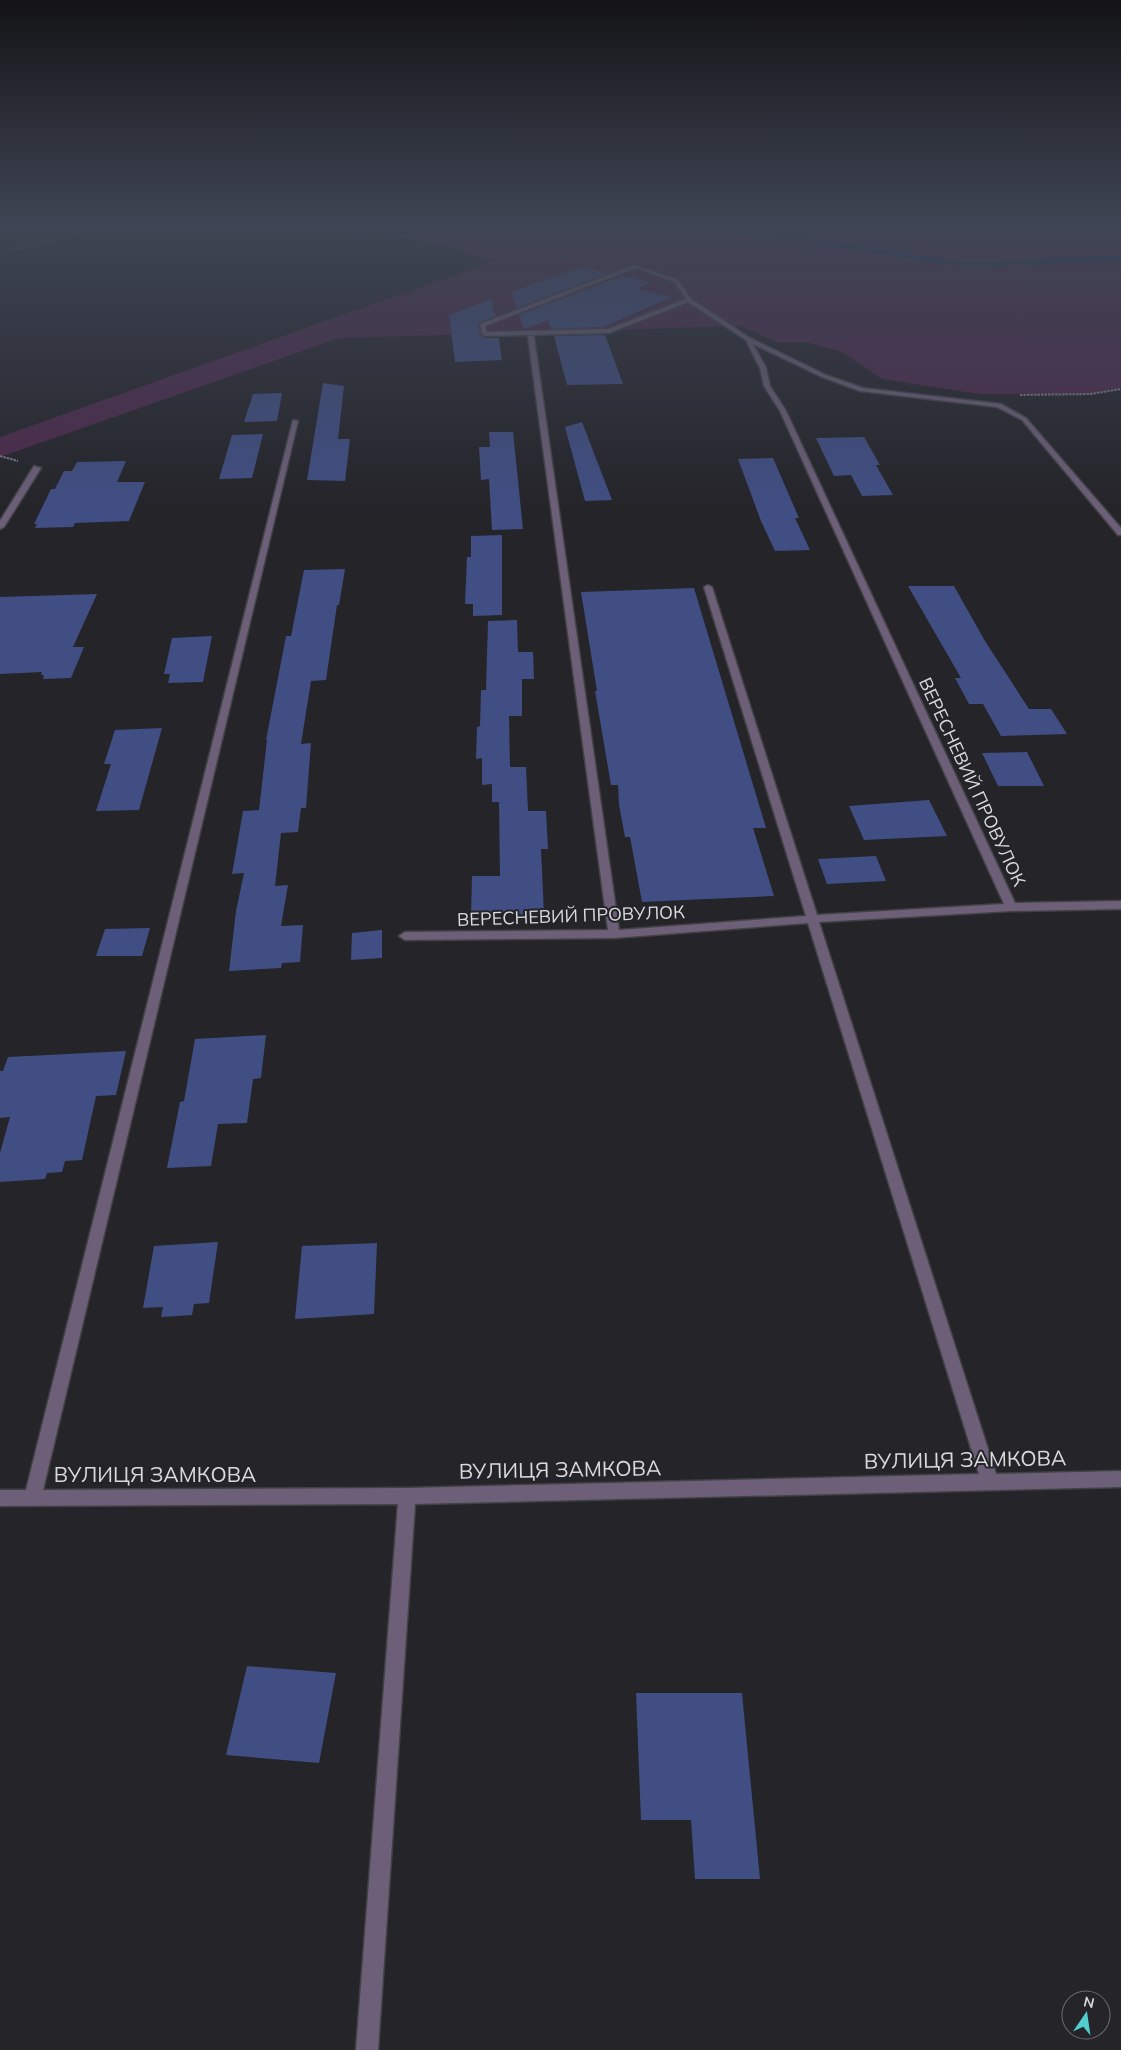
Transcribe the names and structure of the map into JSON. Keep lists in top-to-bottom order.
{
  "streets": {
    "street": ["ВЕРЕСНЕВИЙ ПРОВУЛОК", "ВУЛИЦЯ ЗАМКОВА"]
  },
  "north": "top"
}
